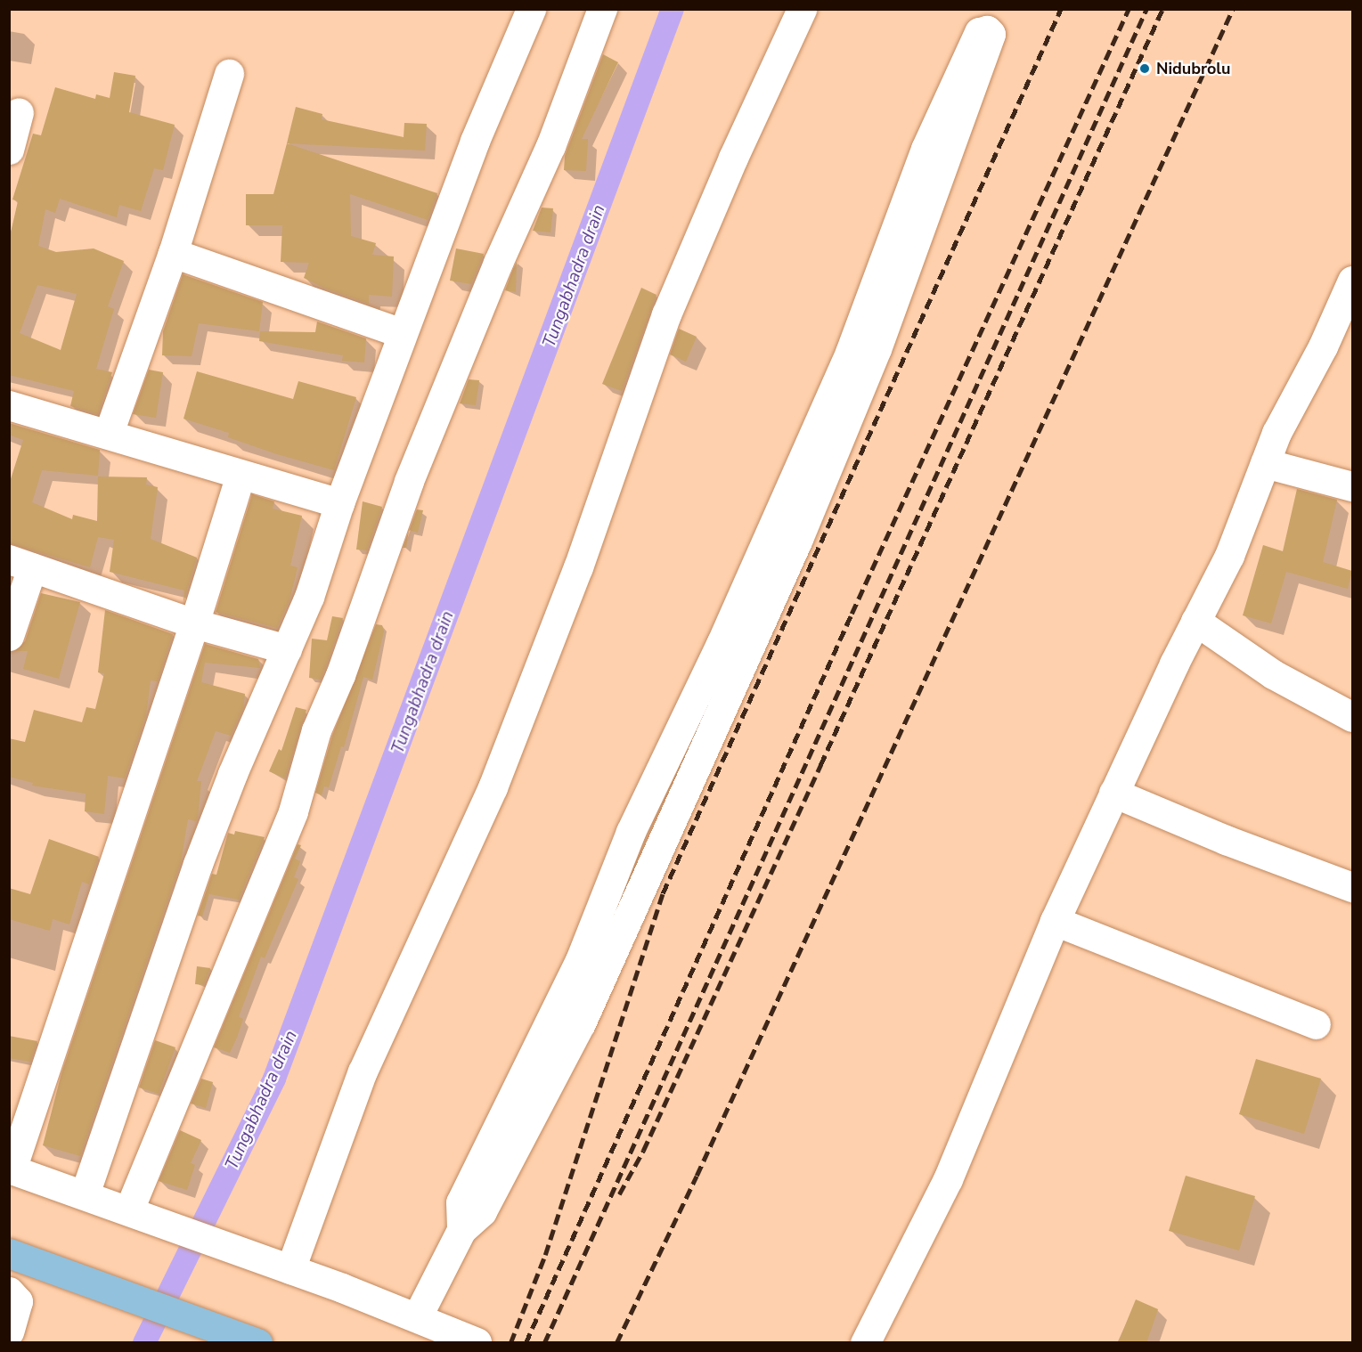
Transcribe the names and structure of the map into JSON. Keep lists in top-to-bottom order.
{
  "water": ["Tungabhadra drain"],
  "places": ["Nidubrolu"]
}
